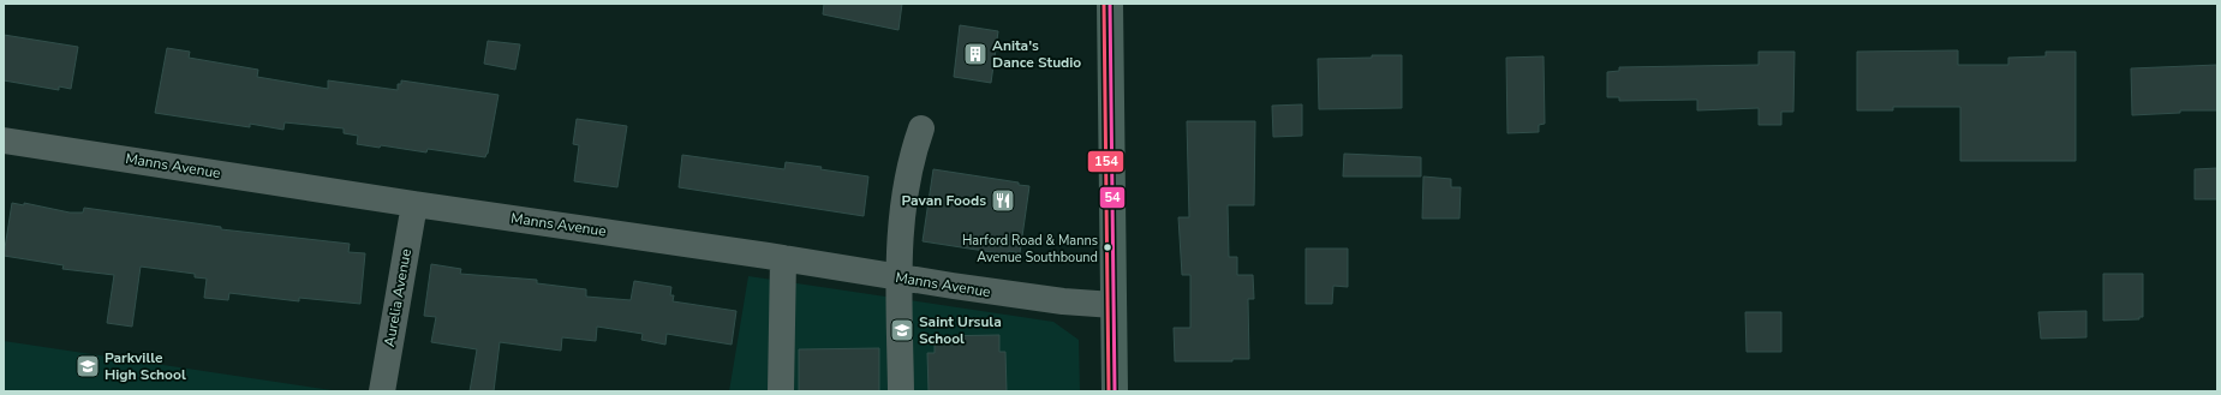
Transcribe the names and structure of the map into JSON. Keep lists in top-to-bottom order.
{
  "streets": {
    "street": ["Manns Avenue", "Aurelia Avenue"]
  },
  "crossings": [
    ["Manns Avenue", "Aurelia Avenue"]
  ],
  "places": {
    "building": ["Anita's Dance Studio"],
    "restaurant": ["Pavan Foods"],
    "other": ["Harford Road & Manns Avenue Southbound"],
    "school or university": ["Saint Ursula School", "Parkville High School"]
  },
  "lines": ["transit line 54", "transit line 154"]
}
